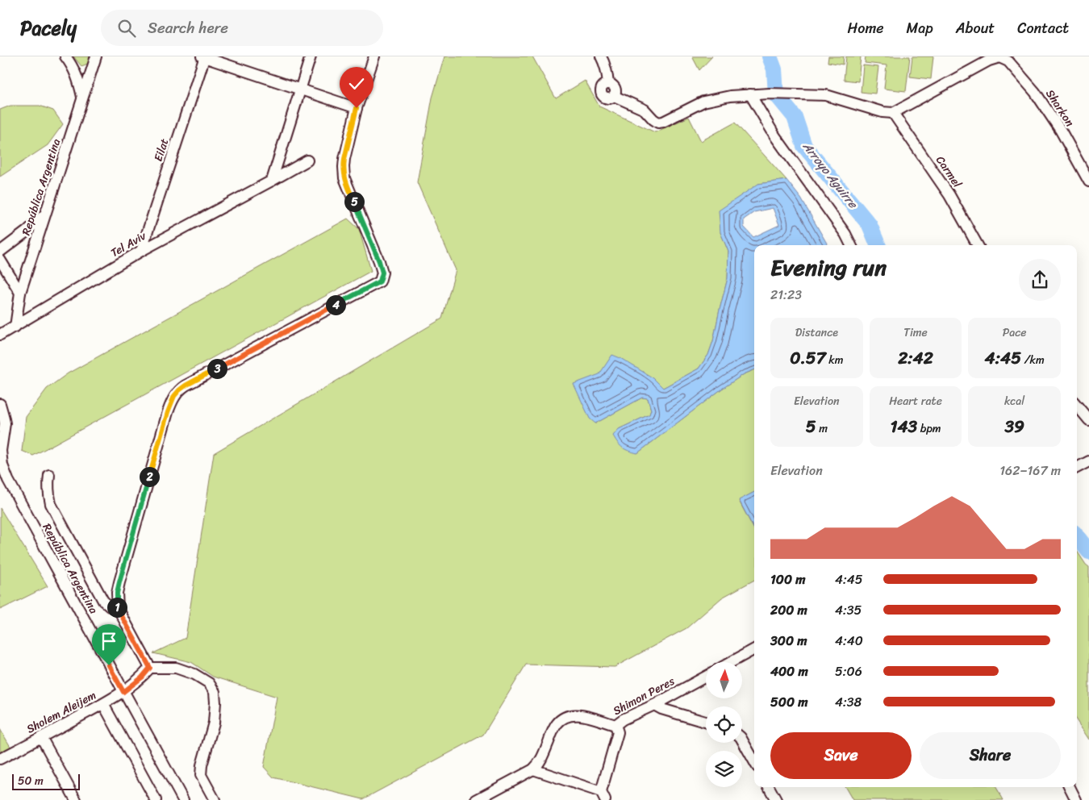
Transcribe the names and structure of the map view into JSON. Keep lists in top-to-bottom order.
{
  "streets": {
    "street": [
      "Sharkon",
      "Eilat",
      "Carmel",
      "República Argentina",
      "Tel Aviv",
      "Shimon Peres",
      "Sholem Aleijem"
    ]
  },
  "crossings": [
    ["Sharkon", "Carmel"],
    ["Eilat", "Tel Aviv"],
    ["República Argentina", "Tel Aviv"],
    ["República Argentina", "Sholem Aleijem"]
  ],
  "water": ["Arroyo Aguirre"],
  "scale_bar": "50 m",
  "north": "top",
  "page": {
    "header": "Pacely",
    "search": "Search here",
    "nav": [
      "Home",
      "Map",
      "About",
      "Contact"
    ],
    "pins": [
      "5",
      "4",
      "3",
      "2",
      "1"
    ],
    "heading": ["Evening run", "21:23"],
    "stats": [
      ["Distance", "0.57 km"],
      ["Time", "2:42"],
      ["Pace", "4:45 /km"],
      ["Elevation", "5 m"],
      ["Heart rate", "143 bpm"],
      ["kcal", "39"]
    ],
    "chart": ["Elevation", "162–167 m"],
    "list": [
      {
        "name": "100 m",
        "note": "4:45"
      },
      {
        "name": "200 m",
        "note": "4:35"
      },
      {
        "name": "300 m",
        "note": "4:40"
      },
      {
        "name": "400 m",
        "note": "5:06"
      },
      {
        "name": "500 m",
        "note": "4:38"
      }
    ],
    "buttons": ["Save", "Share"],
    "scale": "50 m"
  }
}
